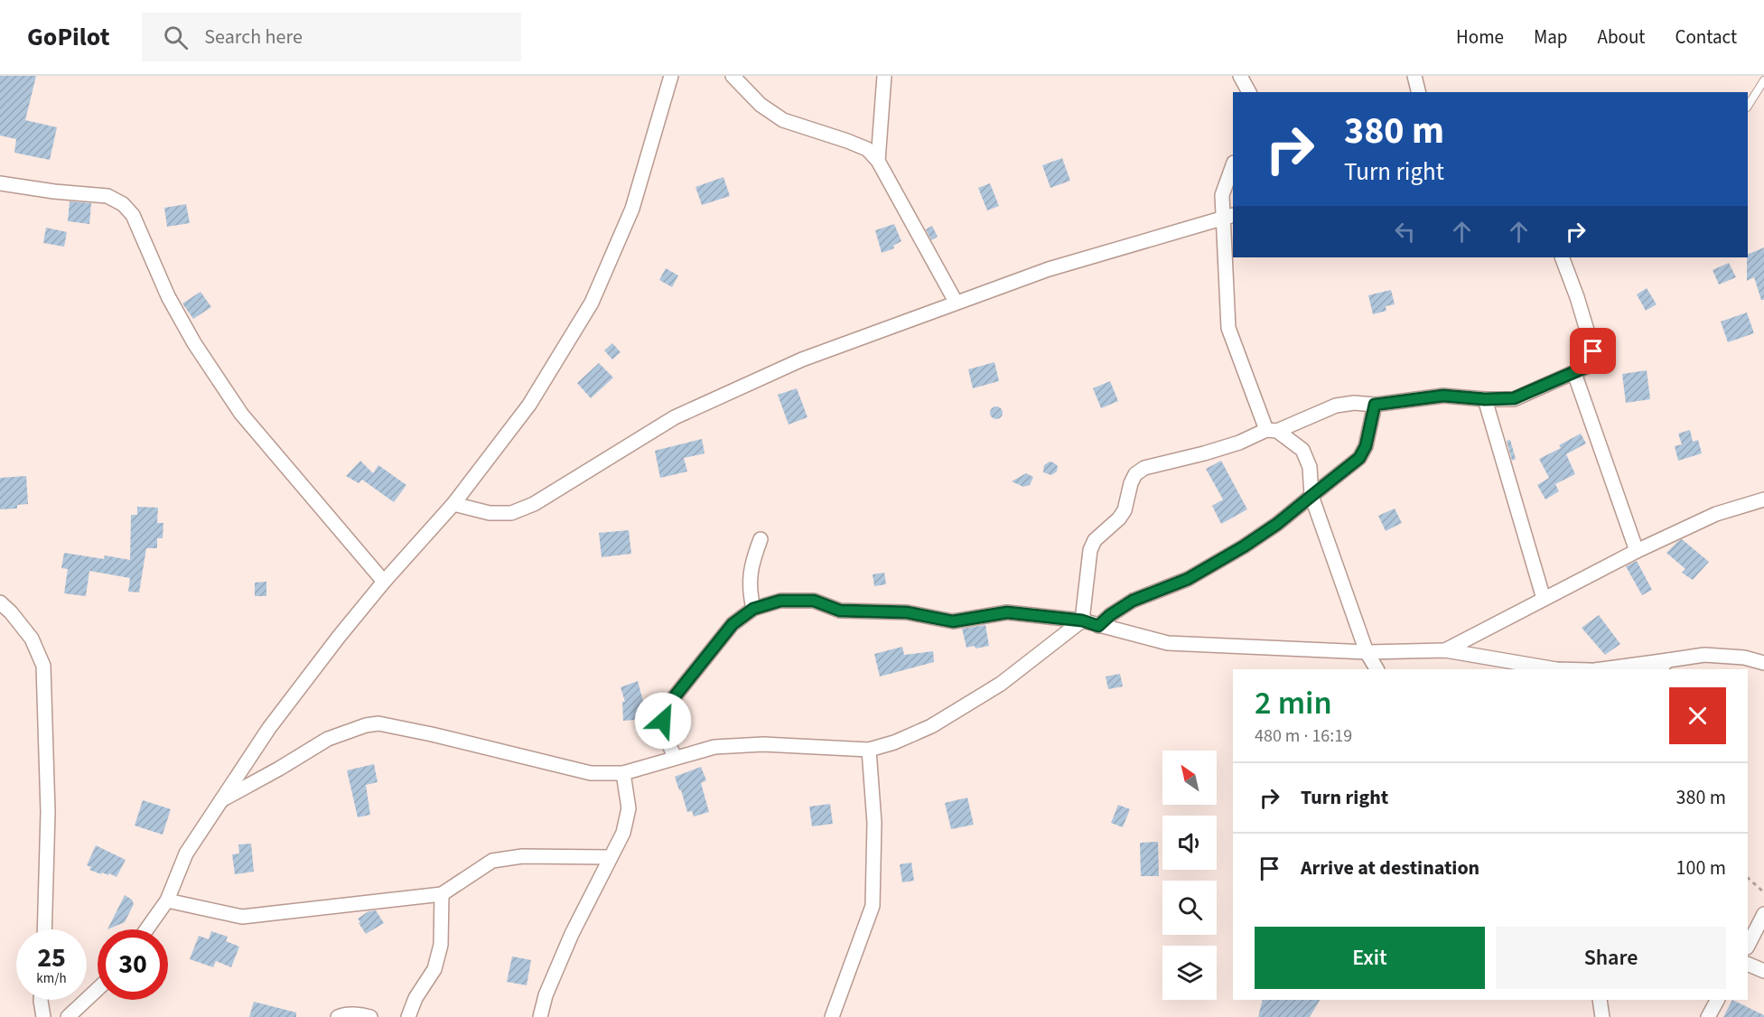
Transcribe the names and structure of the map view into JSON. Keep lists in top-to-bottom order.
{
  "north": "top left",
  "page": {
    "header": "GoPilot",
    "search": "Search here",
    "nav": [
      "Home",
      "Map",
      "About",
      "Contact"
    ],
    "turn": ["380 m", "Turn right"],
    "heading": ["2 min", "480 m · 16:19"],
    "list": [
      {
        "name": "Turn right",
        "value": "380 m"
      },
      {
        "name": "Arrive at destination",
        "value": "100 m"
      }
    ],
    "buttons": ["Exit", "Share"],
    "speed": "25 km/h",
    "limit": "30"
  }
}
